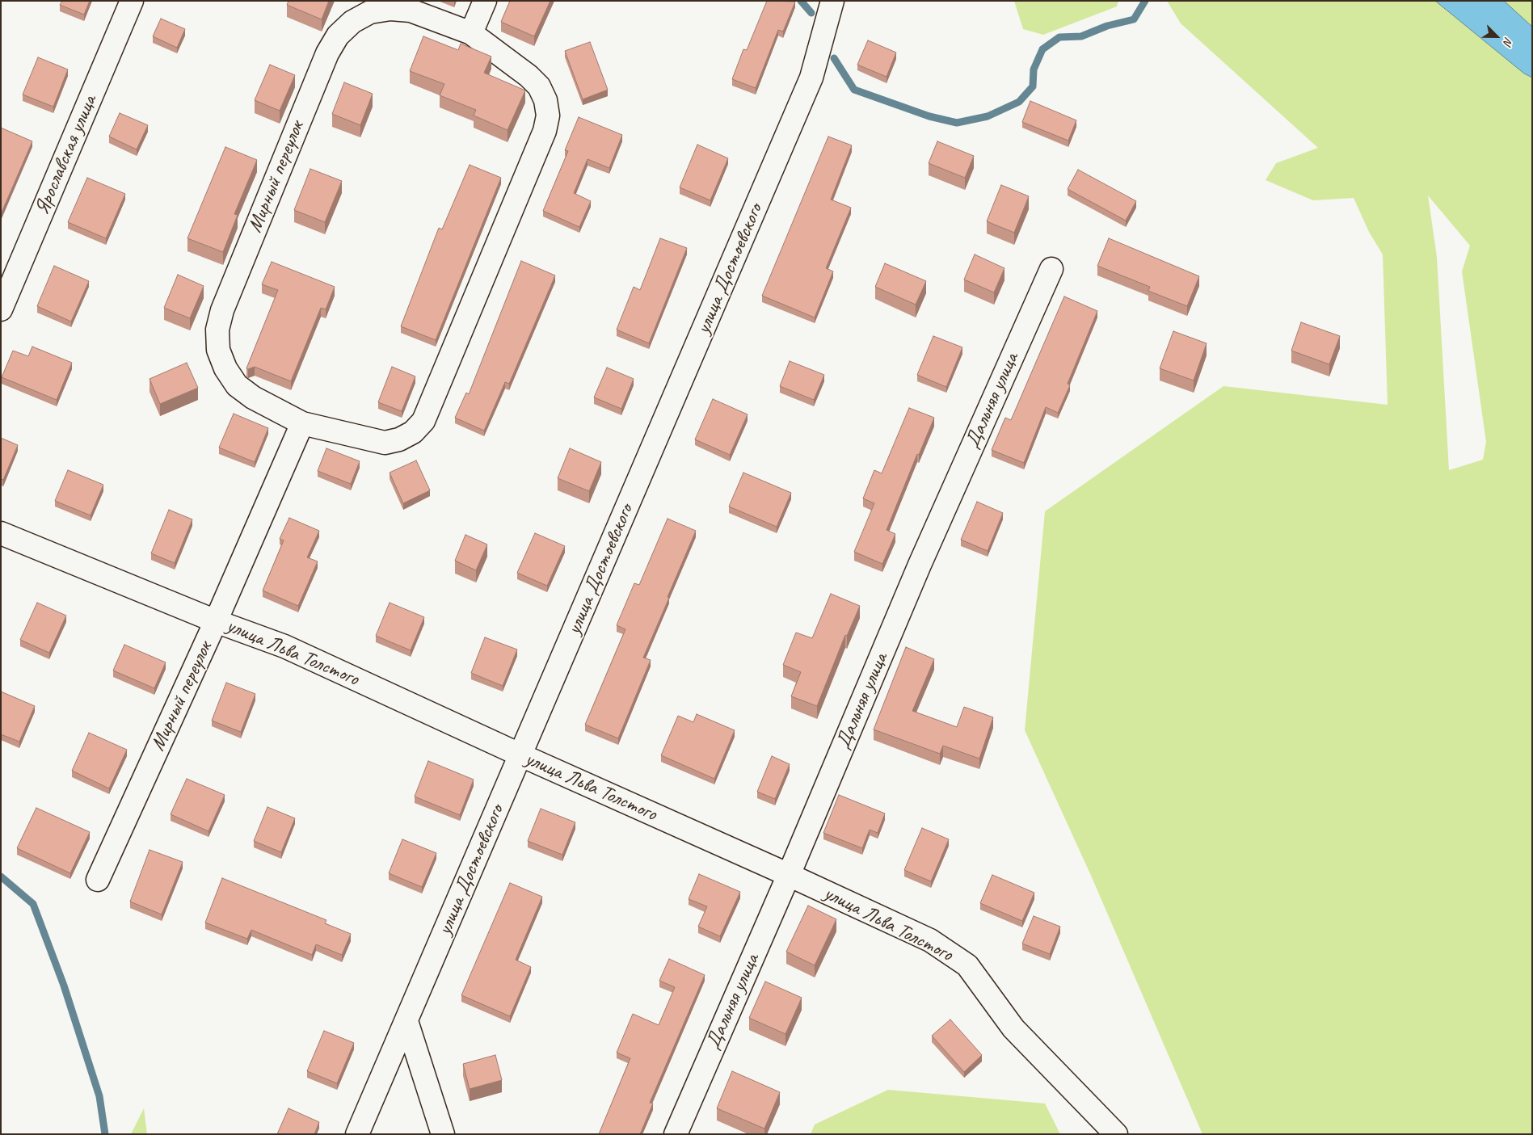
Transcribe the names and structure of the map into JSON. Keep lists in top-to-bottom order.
{
  "streets": {
    "street": [
      "Ярославская улица",
      "Мирный переулок",
      "улица Достоевского",
      "Дальняя улица",
      "улица Льва Толстого"
    ]
  },
  "crossings": [
    ["Мирный переулок", "улица Льва Толстого"],
    ["улица Достоевского", "улица Льва Толстого"],
    ["Дальняя улица", "улица Льва Толстого"]
  ],
  "north": "bottom right"
}
